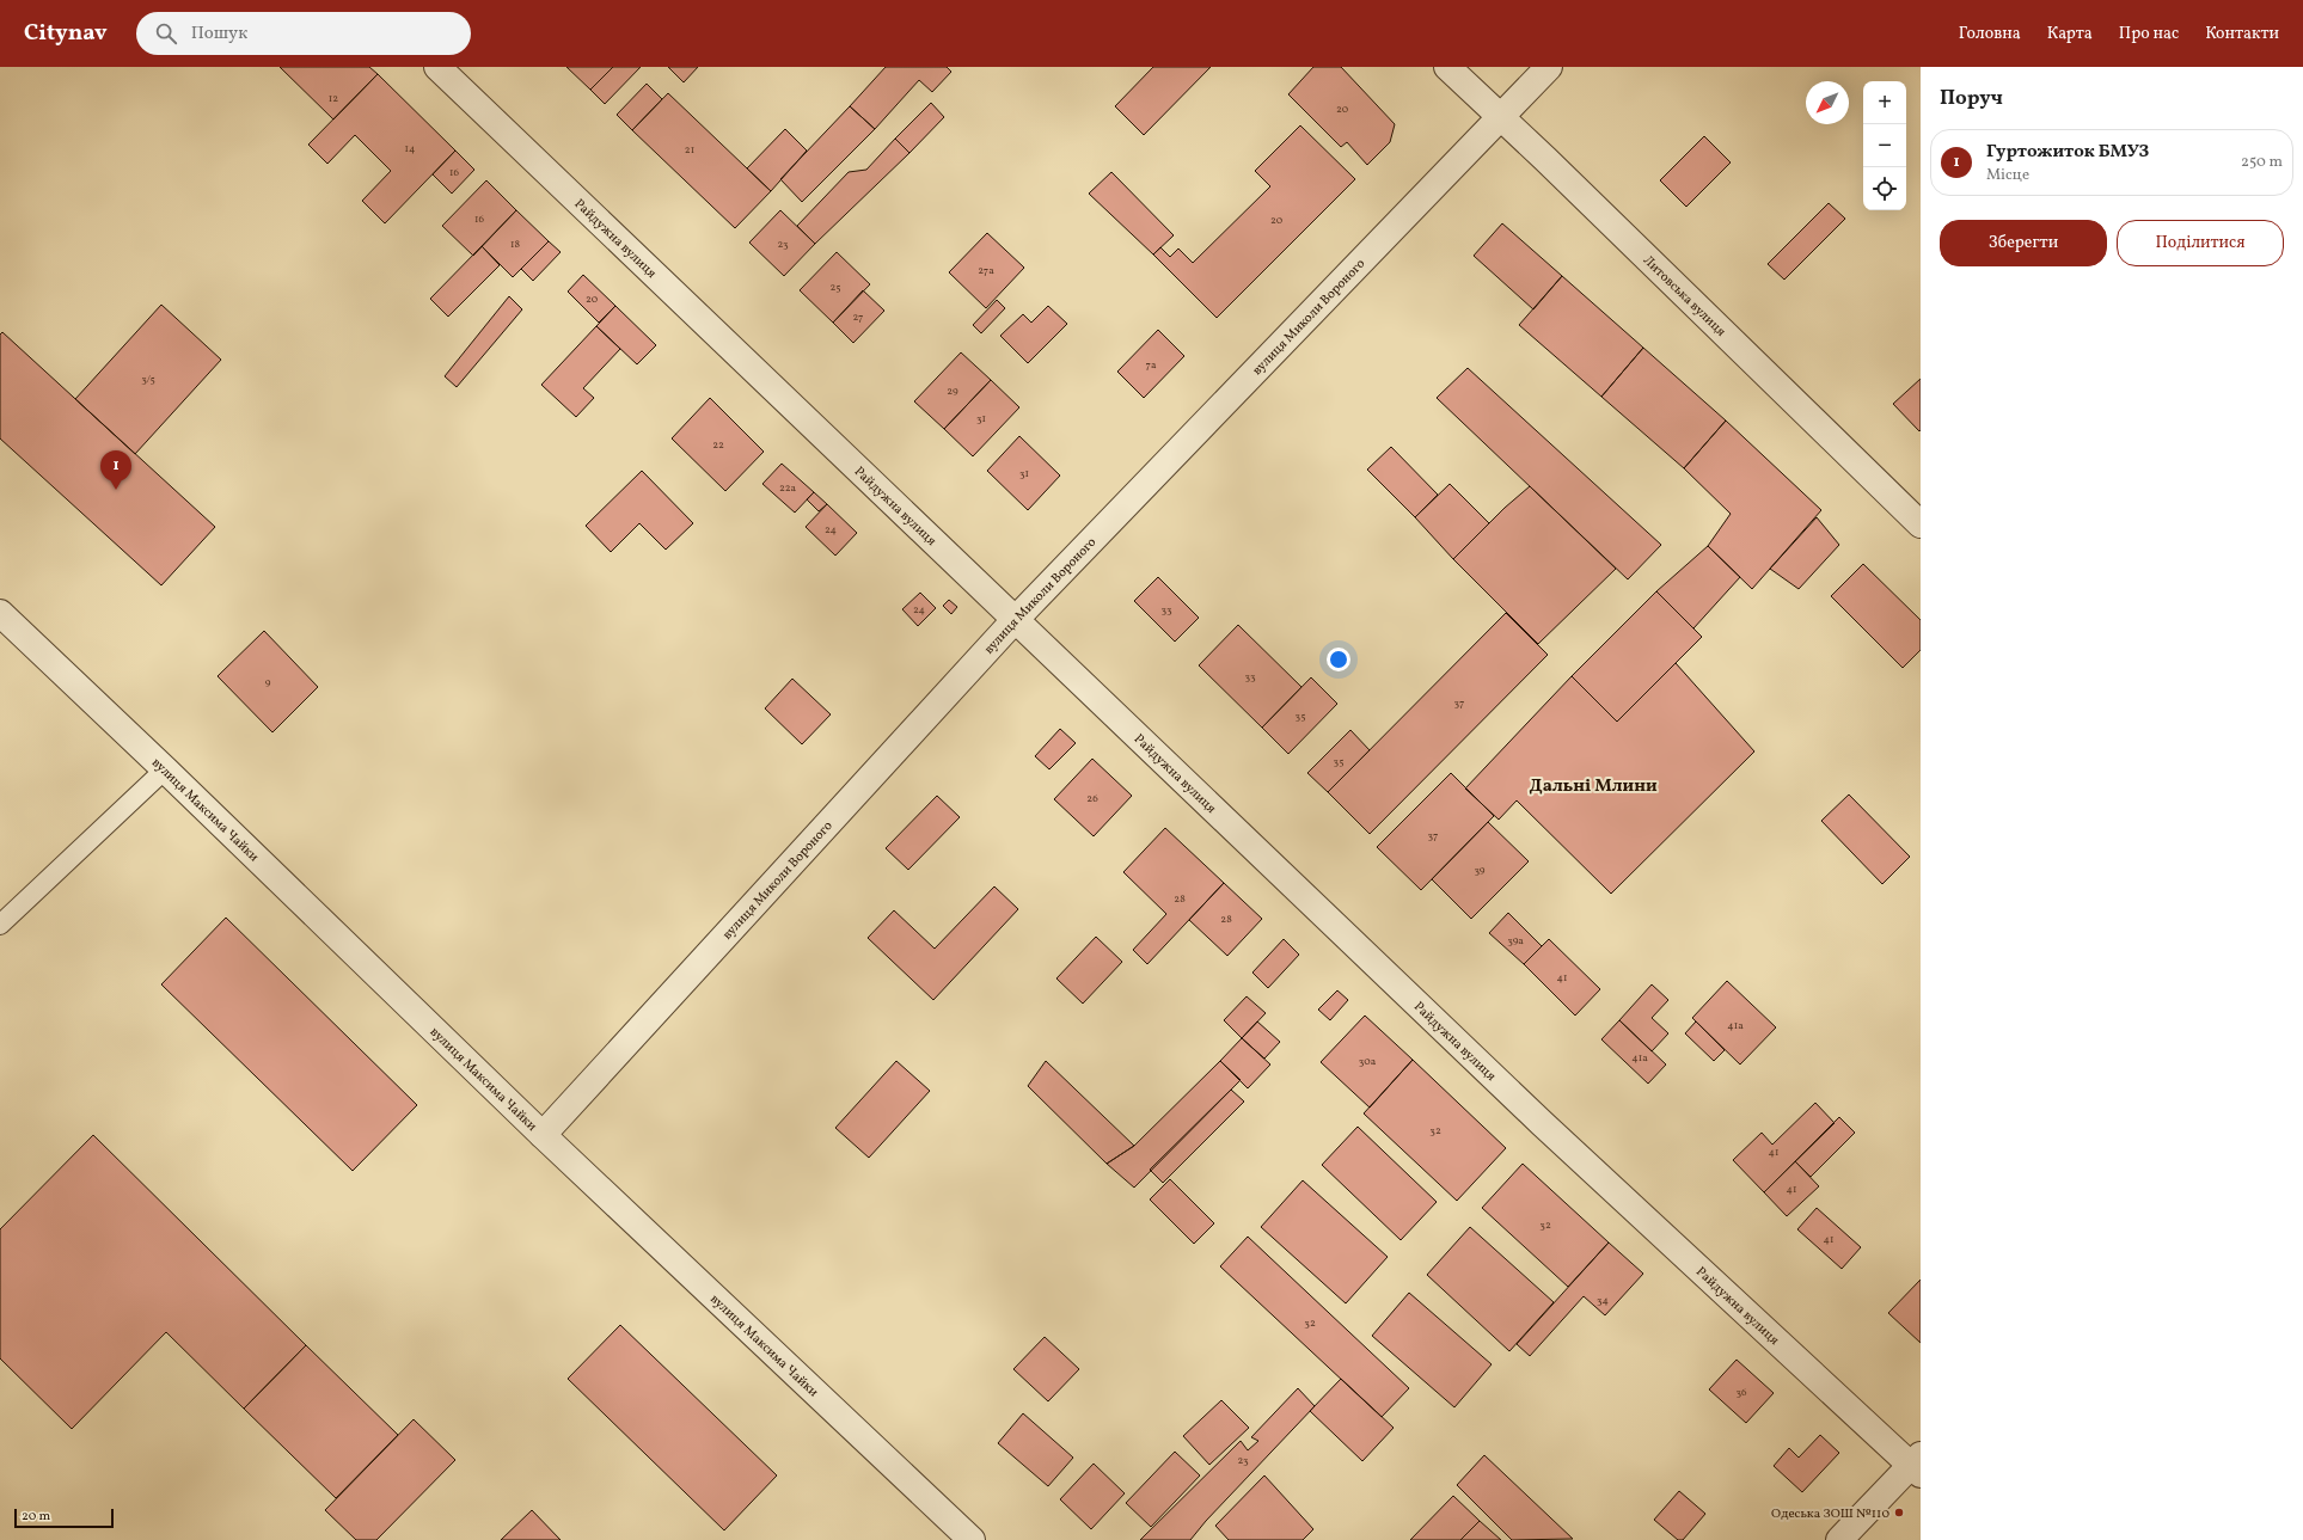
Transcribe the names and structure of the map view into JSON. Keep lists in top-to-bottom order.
{
  "streets": {
    "street": [
      "Райдужна вулиця",
      "Литовська вулиця",
      "вулиця Миколи Вороного",
      "вулиця Максима Чайки"
    ]
  },
  "crossings": [
    ["Райдужна вулиця", "вулиця Миколи Вороного"],
    ["Литовська вулиця", "вулиця Миколи Вороного"],
    ["вулиця Миколи Вороного", "вулиця Максима Чайки"]
  ],
  "districts": ["Дальні Млини"],
  "places": ["Одеська ЗОШ №110"],
  "house_numbers": [
    "12",
    "20",
    "14",
    "21",
    "16",
    "16",
    "20",
    "18",
    "23",
    "27а",
    "25",
    "20",
    "27",
    "7а",
    "3/5",
    "29",
    "31",
    "22",
    "31",
    "22а",
    "24",
    "24",
    "33",
    "33",
    "9",
    "37",
    "35",
    "35",
    "26",
    "37",
    "39",
    "28",
    "28",
    "39а",
    "41",
    "41а",
    "41а",
    "30а",
    "32",
    "41",
    "41",
    "32",
    "41",
    "34",
    "32",
    "36",
    "23"
  ],
  "scale_bar": "20 m",
  "north": "bottom left",
  "page": {
    "header": "Citynav",
    "search": "Пошук",
    "nav": [
      "Головна",
      "Карта",
      "Про нас",
      "Контакти"
    ],
    "heading": "Поруч",
    "map_buttons": ["+", "−"],
    "list": [
      {
        "mark": "1",
        "name": "Гуртожиток БМУЗ",
        "note": "Місце",
        "value": "250 m"
      }
    ],
    "buttons": ["Зберегти", "Поділитися"],
    "pins": "1",
    "scale": "20 m"
  }
}
